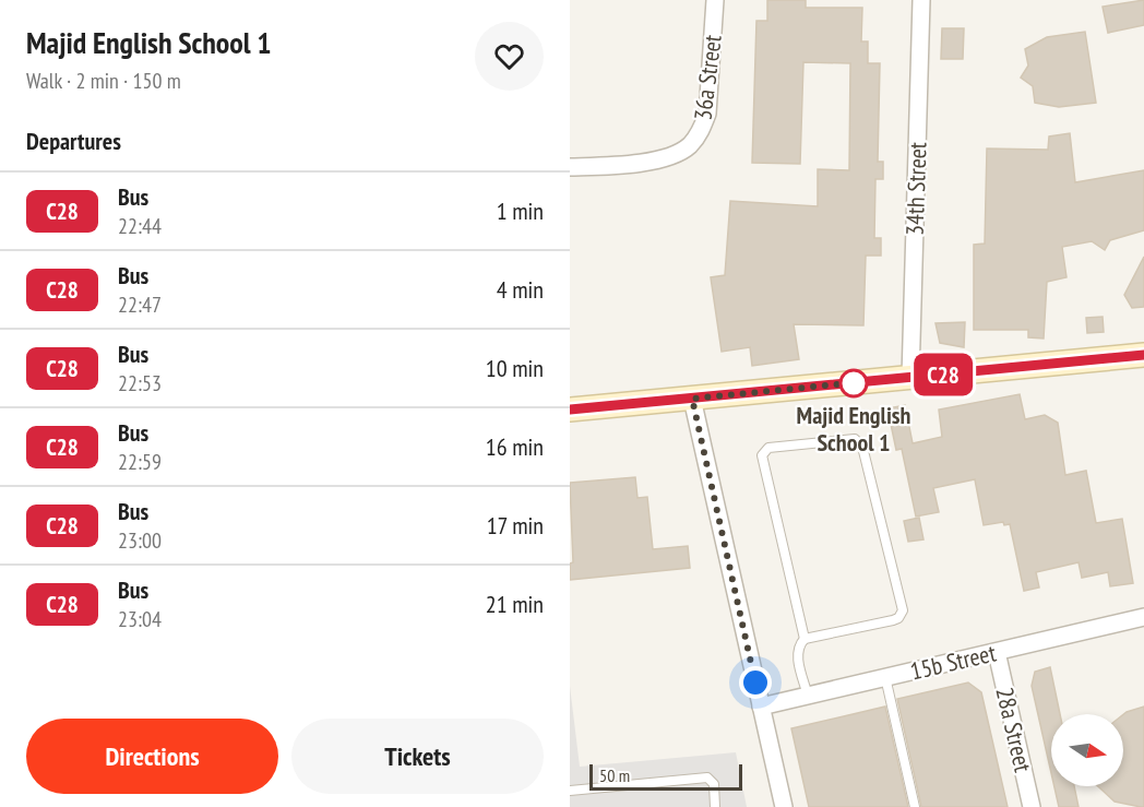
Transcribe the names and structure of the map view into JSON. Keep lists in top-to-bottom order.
{
  "streets": {
    "street": [
      "36a Street",
      "34th Street",
      "15b Street",
      "28a Street"
    ]
  },
  "crossings": [
    ["15b Street", "28a Street"]
  ],
  "places": ["Majid English School 1"],
  "lines": ["bus line C28"],
  "scale_bar": "50 m",
  "north": "right",
  "page": {
    "heading": [
      ["Majid English School 1", "Walk · 2 min · 150 m"],
      "Departures"
    ],
    "on_map": "C28",
    "list": [
      {
        "mark": "C28",
        "name": "Bus",
        "note": "22:44",
        "value": "1 min"
      },
      {
        "mark": "C28",
        "name": "Bus",
        "note": "22:47",
        "value": "4 min"
      },
      {
        "mark": "C28",
        "name": "Bus",
        "note": "22:53",
        "value": "10 min"
      },
      {
        "mark": "C28",
        "name": "Bus",
        "note": "22:59",
        "value": "16 min"
      },
      {
        "mark": "C28",
        "name": "Bus",
        "note": "23:00",
        "value": "17 min"
      },
      {
        "mark": "C28",
        "name": "Bus",
        "note": "23:04",
        "value": "21 min"
      }
    ],
    "buttons": ["Directions", "Tickets"],
    "scale": "50 m"
  }
}
